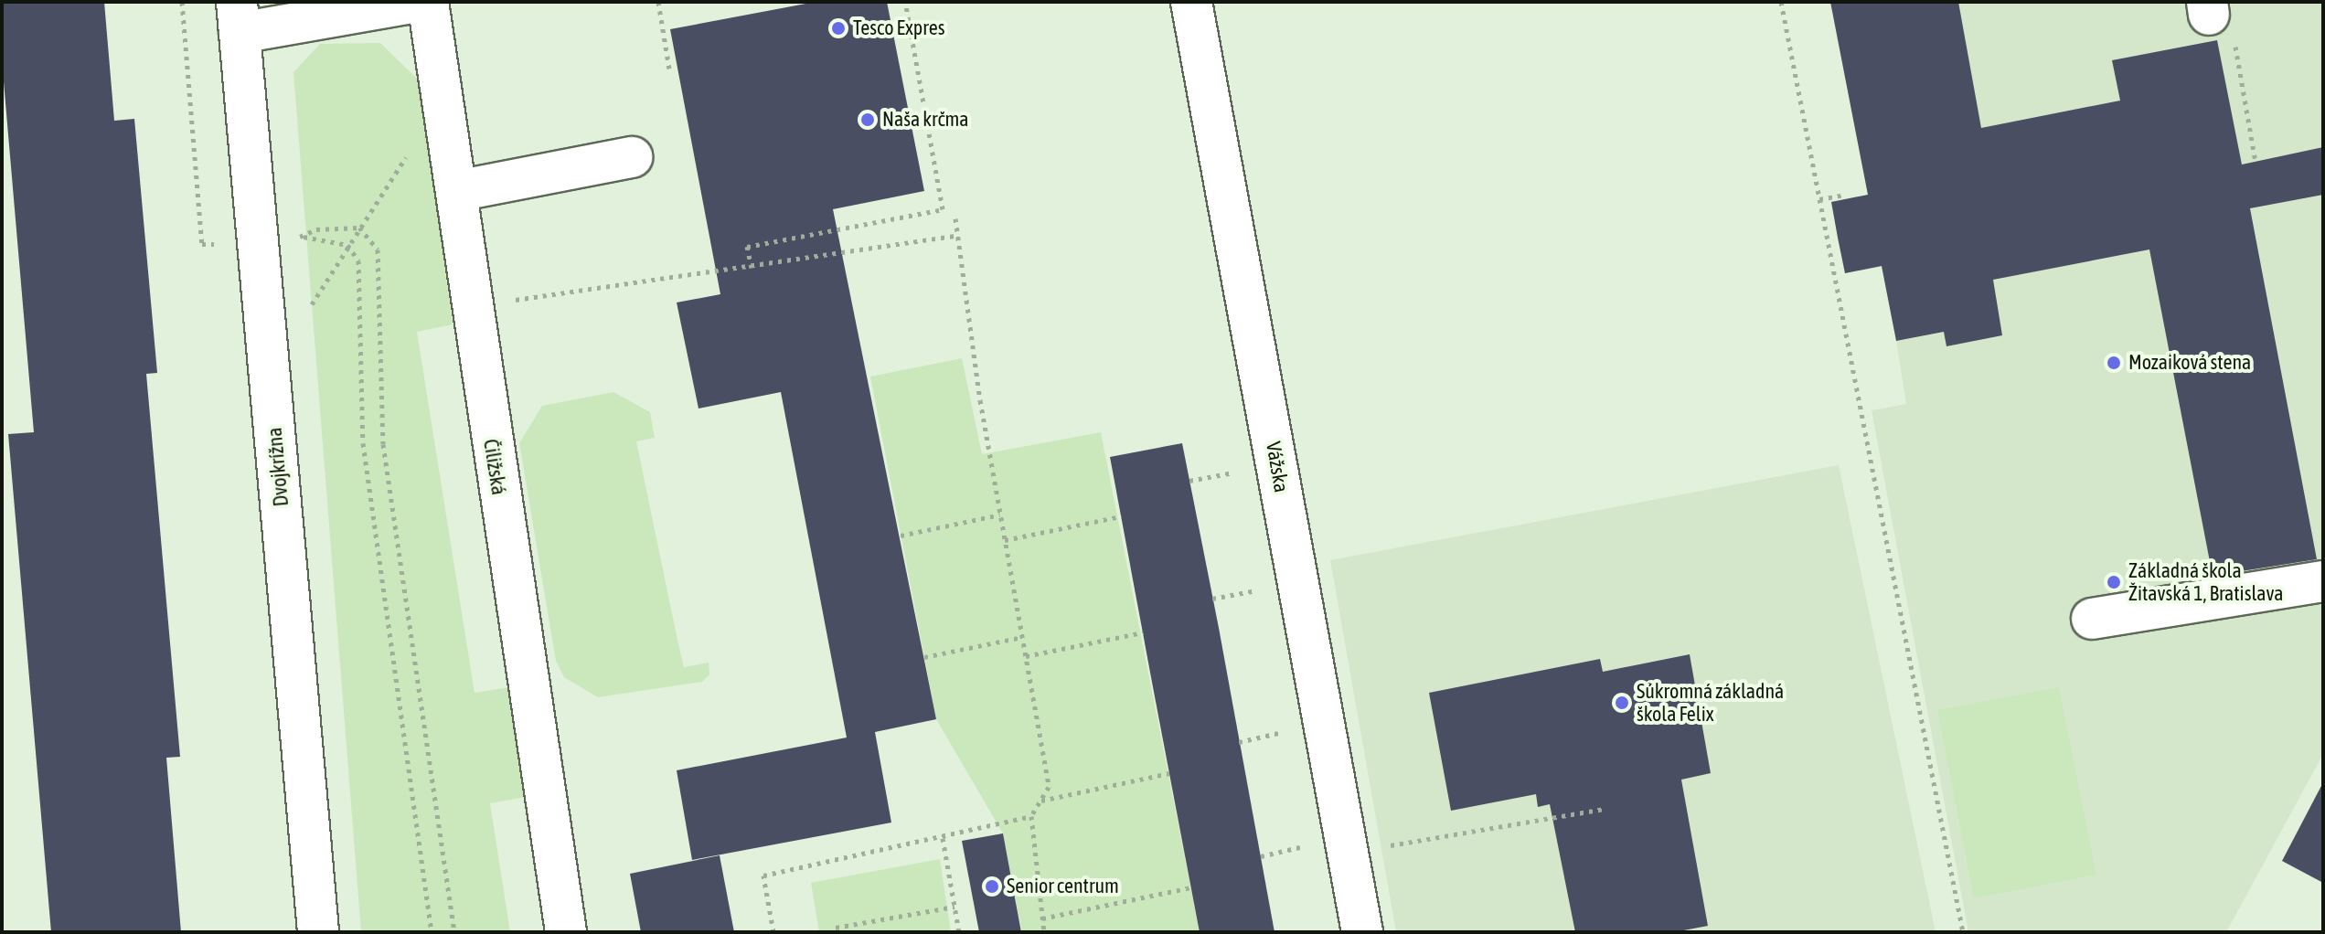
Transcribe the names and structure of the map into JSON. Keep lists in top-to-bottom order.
{
  "streets": {
    "street": ["Dvojkrížna", "Čiližská", "Vážska"]
  },
  "places": [
    "Tesco Expres",
    "Naša krčma",
    "Mozaiková stena",
    "Základná škola Žitavská 1, Bratislava",
    "Súkromná základná škola Felix",
    "Senior centrum"
  ]
}
